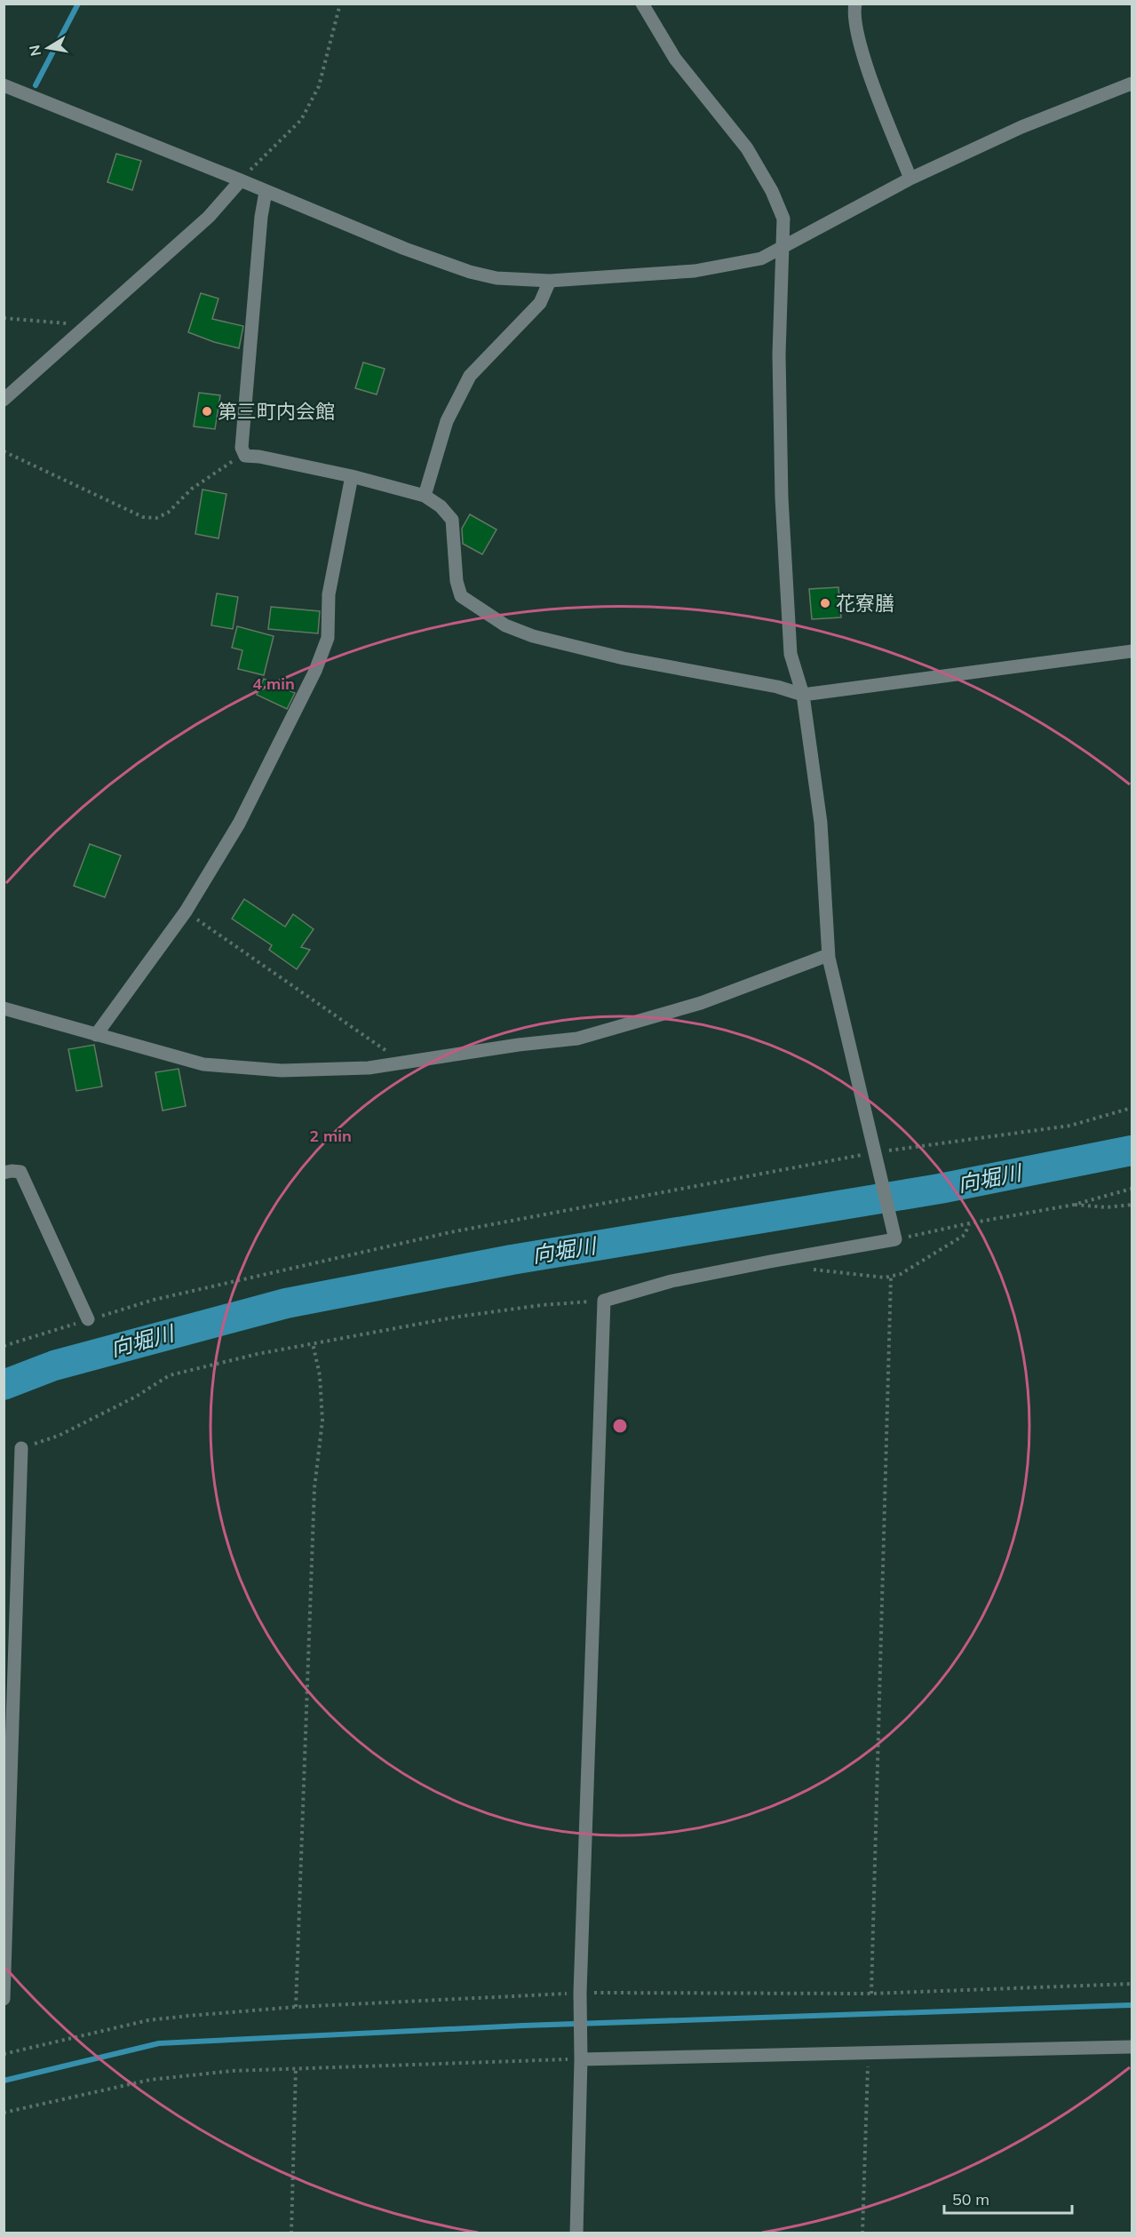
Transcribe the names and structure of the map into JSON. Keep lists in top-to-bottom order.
{
  "water": ["向堀川"],
  "places": ["第三町内会館", "花寮膳"],
  "scale_bar": "50 m",
  "north": "left",
  "rings": ["4 min", "2 min"]
}
